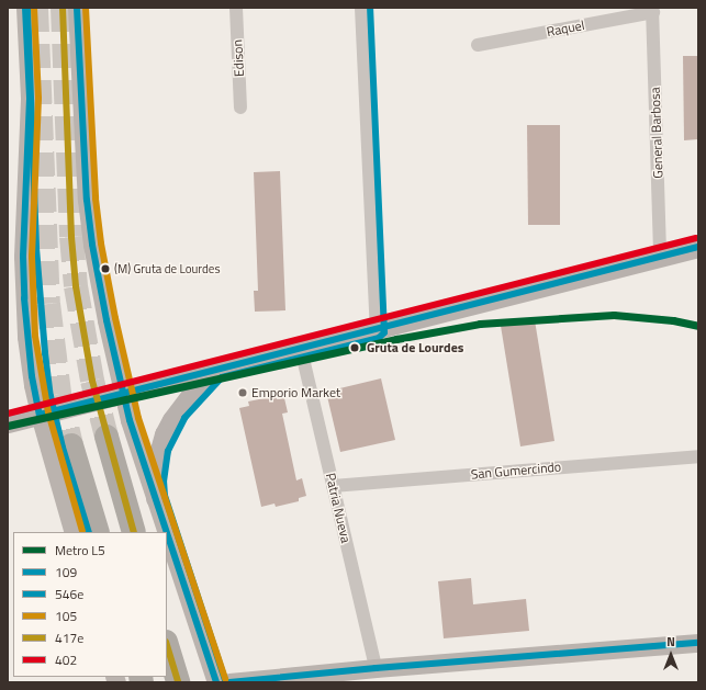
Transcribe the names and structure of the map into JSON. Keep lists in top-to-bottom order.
{
  "streets": {
    "street": [
      "Raquel",
      "Edison",
      "General Barbosa",
      "San Gumercindo",
      "Patria Nueva"
    ]
  },
  "crossings": [
    ["Raquel", "General Barbosa"],
    ["San Gumercindo", "Patria Nueva"]
  ],
  "places": ["(M) Gruta de Lourdes", "Gruta de Lourdes", "Emporio Market"],
  "lines": [
    "transit line 109",
    "transit line 546e",
    "transit line 105",
    "transit line 417e",
    "transit line 402",
    "metro line L5"
  ],
  "legend": [
    "Metro L5",
    "109",
    "546e",
    "105",
    "417e",
    "402"
  ],
  "north": "top"
}
